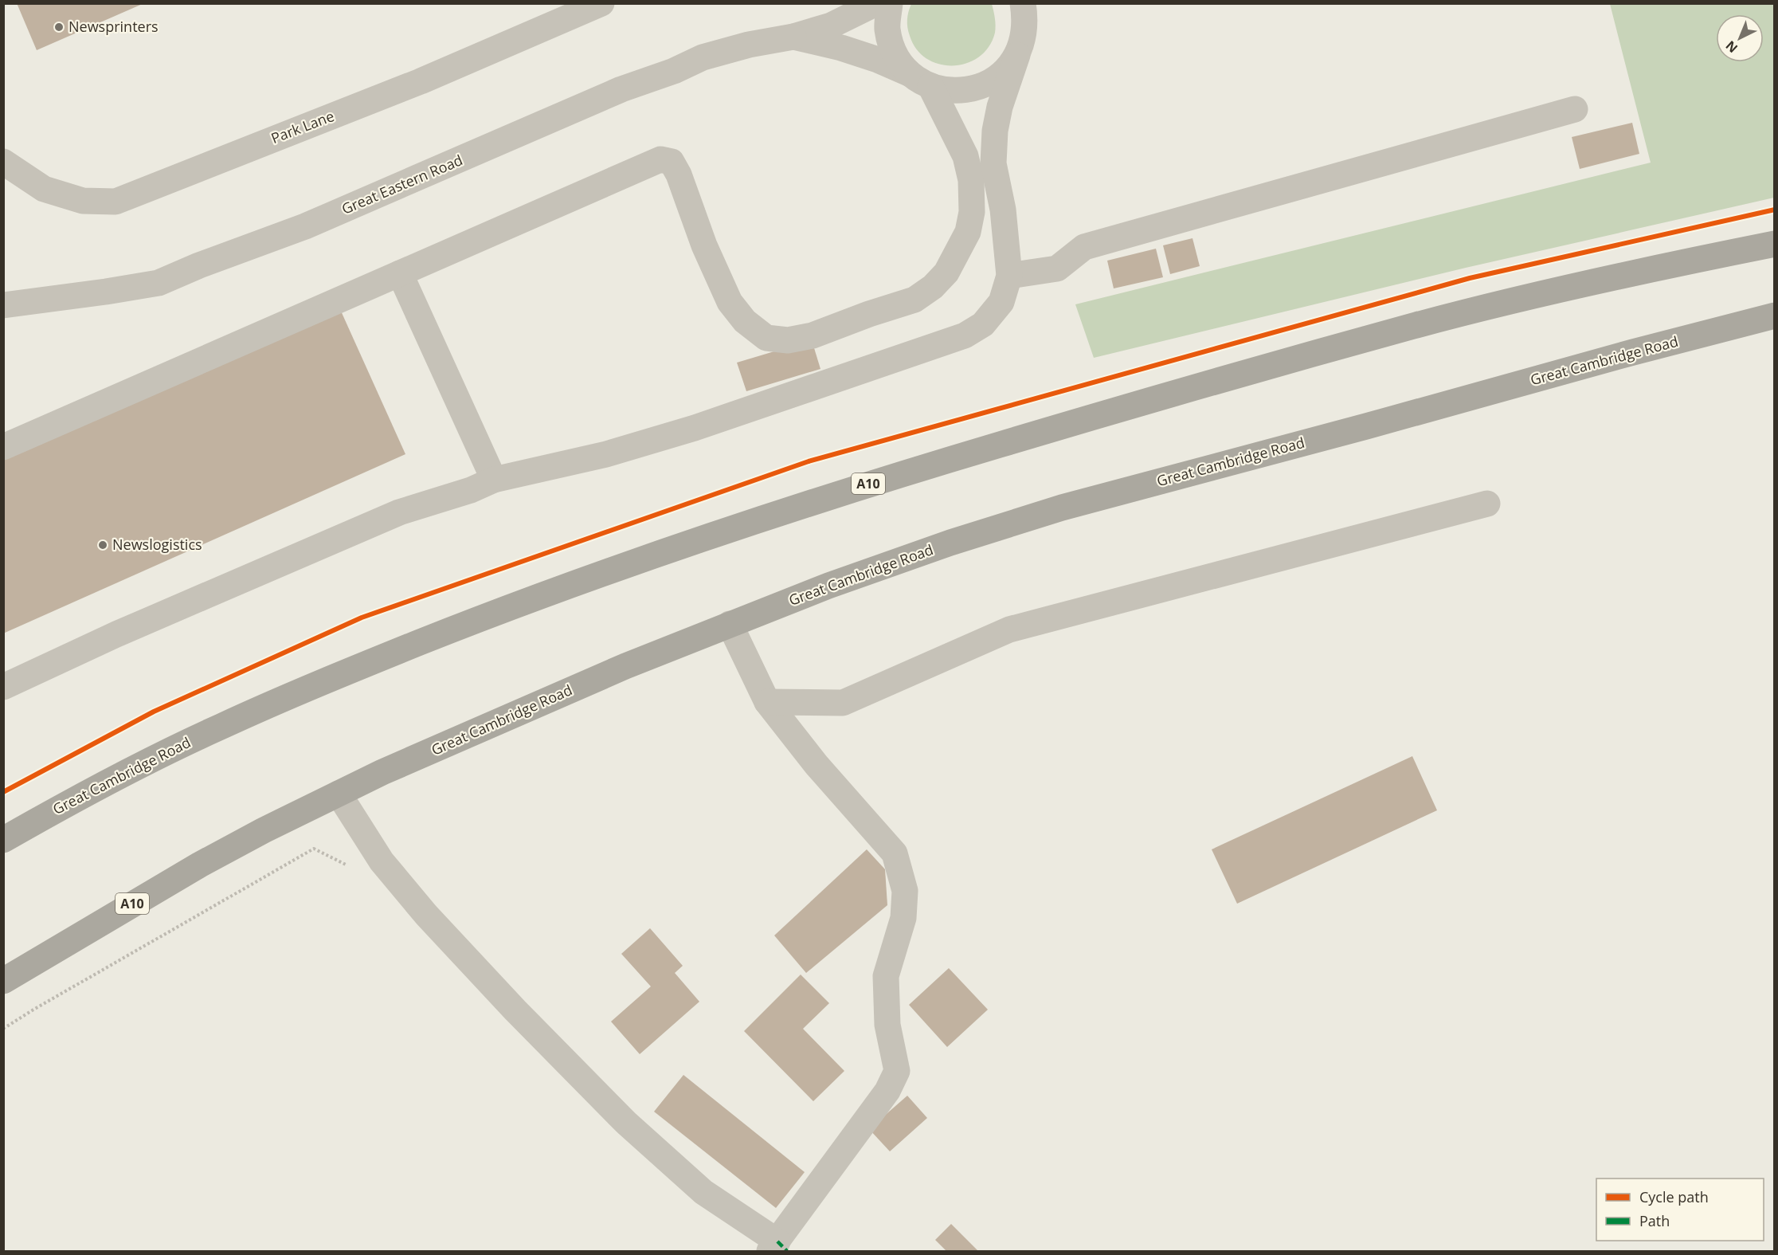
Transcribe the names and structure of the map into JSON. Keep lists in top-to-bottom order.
{
  "streets": {
    "highway": ["Great Cambridge Road", "A10"],
    "lane": ["Park Lane", "Great Eastern Road"]
  },
  "places": ["Newsprinters", "Newslogistics"],
  "legend": ["Cycle path", "Path"],
  "north": "bottom left"
}
